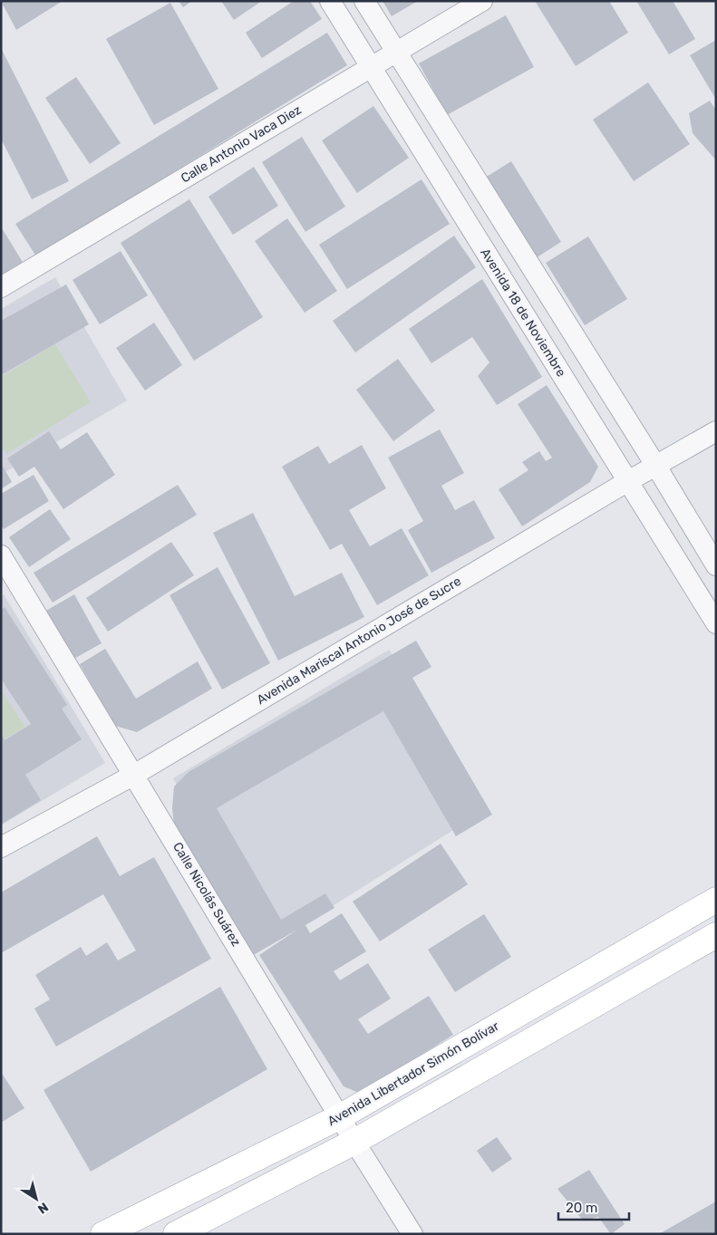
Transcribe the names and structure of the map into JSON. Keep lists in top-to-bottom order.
{
  "streets": {
    "main road": ["Avenida Libertador Simón Bolívar"],
    "street": [
      "Calle Antonio Vaca Diez",
      "Avenida 18 de Noviembre",
      "Avenida Mariscal Antonio José de Sucre",
      "Calle Nicolás Suárez"
    ]
  },
  "crossings": [
    ["Calle Antonio Vaca Diez", "Avenida 18 de Noviembre"],
    ["Avenida 18 de Noviembre", "Avenida Mariscal Antonio José de Sucre"],
    ["Avenida Mariscal Antonio José de Sucre", "Calle Nicolás Suárez"],
    ["Calle Nicolás Suárez", "Avenida Libertador Simón Bolívar"]
  ],
  "scale_bar": "20 m",
  "north": "bottom right"
}
